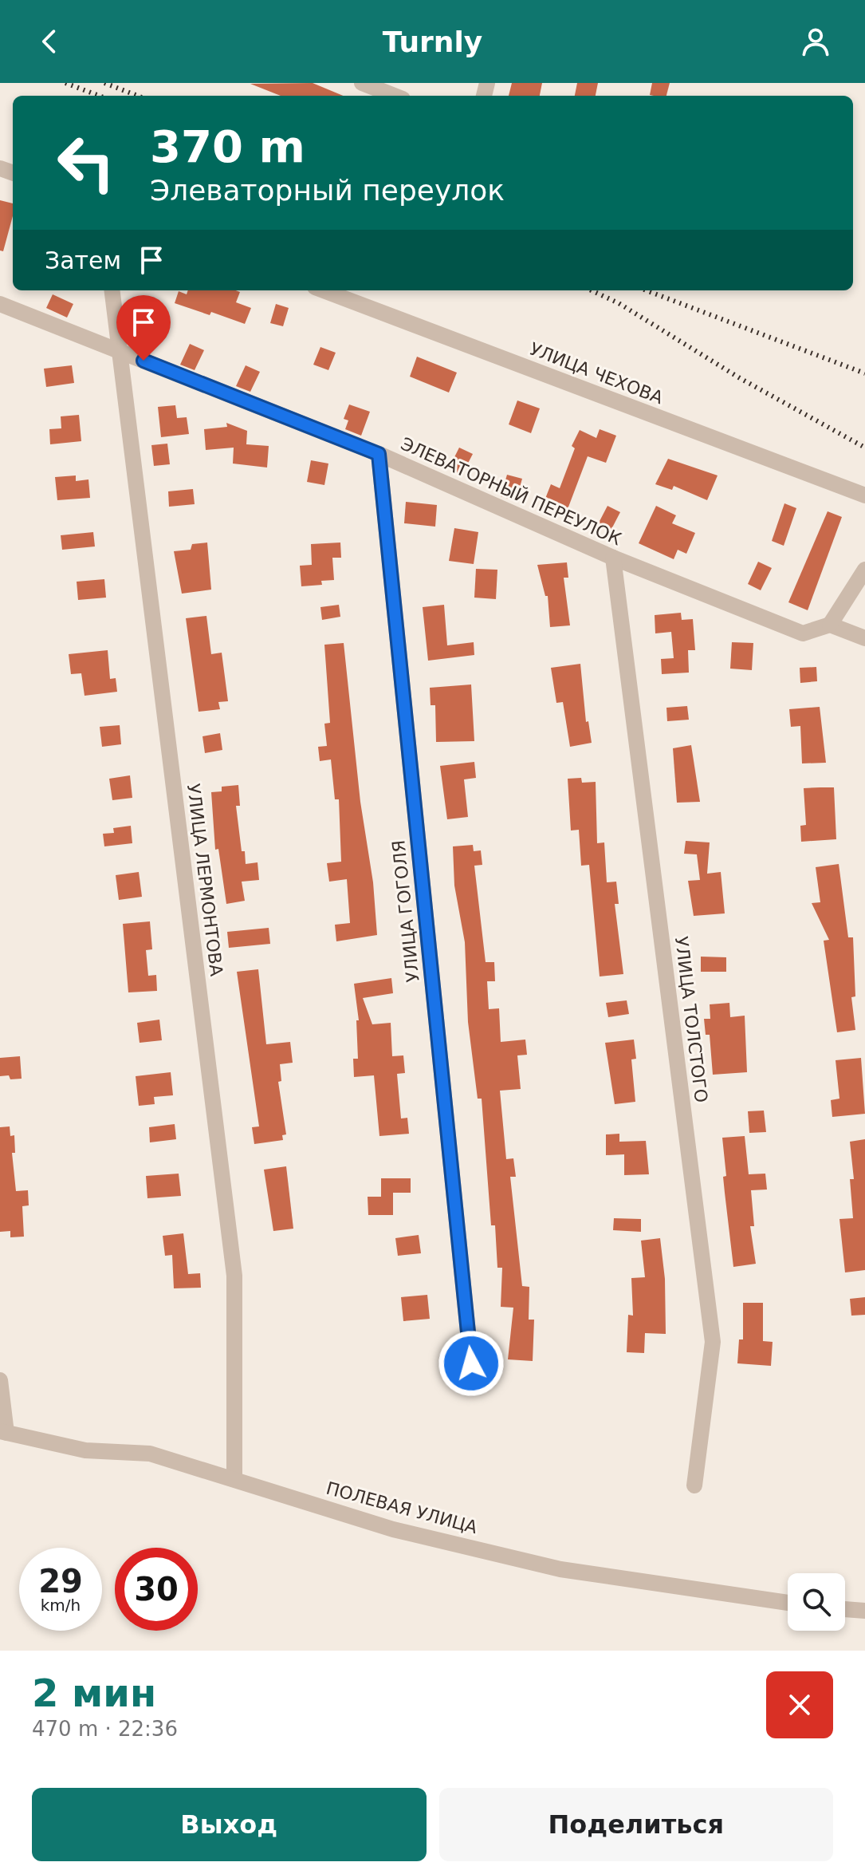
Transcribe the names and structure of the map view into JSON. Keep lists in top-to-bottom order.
{
  "streets": {
    "street": [
      "УЛИЦА ЧЕХОВА",
      "ЭЛЕВАТОРНЫЙ ПЕРЕУЛОК",
      "УЛИЦА ЛЕРМОНТОВА",
      "УЛИЦА ГОГОЛЯ",
      "УЛИЦА ТОЛСТОГО",
      "ПОЛЕВАЯ УЛИЦА"
    ]
  },
  "crossings": [
    ["ЭЛЕВАТОРНЫЙ ПЕРЕУЛОК", "УЛИЦА ЛЕРМОНТОВА"],
    ["ЭЛЕВАТОРНЫЙ ПЕРЕУЛОК", "УЛИЦА ГОГОЛЯ"],
    ["ЭЛЕВАТОРНЫЙ ПЕРЕУЛОК", "УЛИЦА ТОЛСТОГО"],
    ["УЛИЦА ЛЕРМОНТОВА", "ПОЛЕВАЯ УЛИЦА"]
  ],
  "page": {
    "header": "Turnly",
    "turn": ["370 m", "Элеваторный переулок"],
    "then": "Затем",
    "speed": "29 km/h",
    "limit": "30",
    "heading": ["2 мин", "470 m · 22:36"],
    "buttons": ["Выход", "Поделиться"]
  }
}
